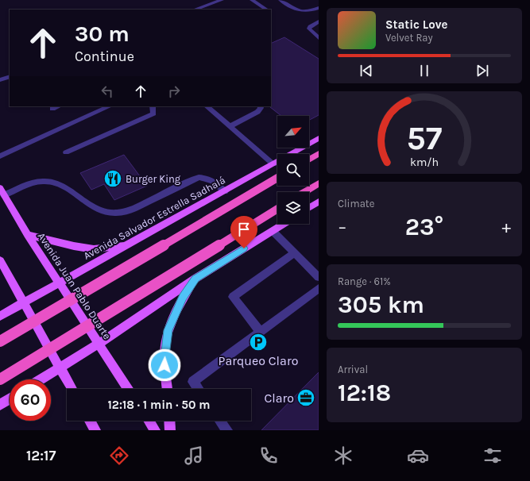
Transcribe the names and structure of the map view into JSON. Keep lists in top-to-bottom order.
{
  "streets": {
    "main road": ["Avenida Salvador Estrella Sadhalá", "Avenida Juan Pablo Duarte"]
  },
  "crossings": [
    ["Avenida Salvador Estrella Sadhalá", "Avenida Juan Pablo Duarte"]
  ],
  "places": {
    "restaurant": ["Burger King"],
    "parking": ["Parqueo Claro"],
    "office": ["Claro"]
  },
  "north": "top right",
  "page": {
    "turn": ["30 m", "Continue"],
    "song": ["Static Love", "Velvet Ray"],
    "tile": [
      "Climate",
      ["Range · 61%", "305 km"],
      ["Arrival", "12:18"]
    ],
    "heat": ["−", "23°", "+"],
    "limit": "60",
    "trip": "12:18 · 1 min · 50 m",
    "tabs": "12:17",
    "gauge": ["57", "km/h"]
  }
}
